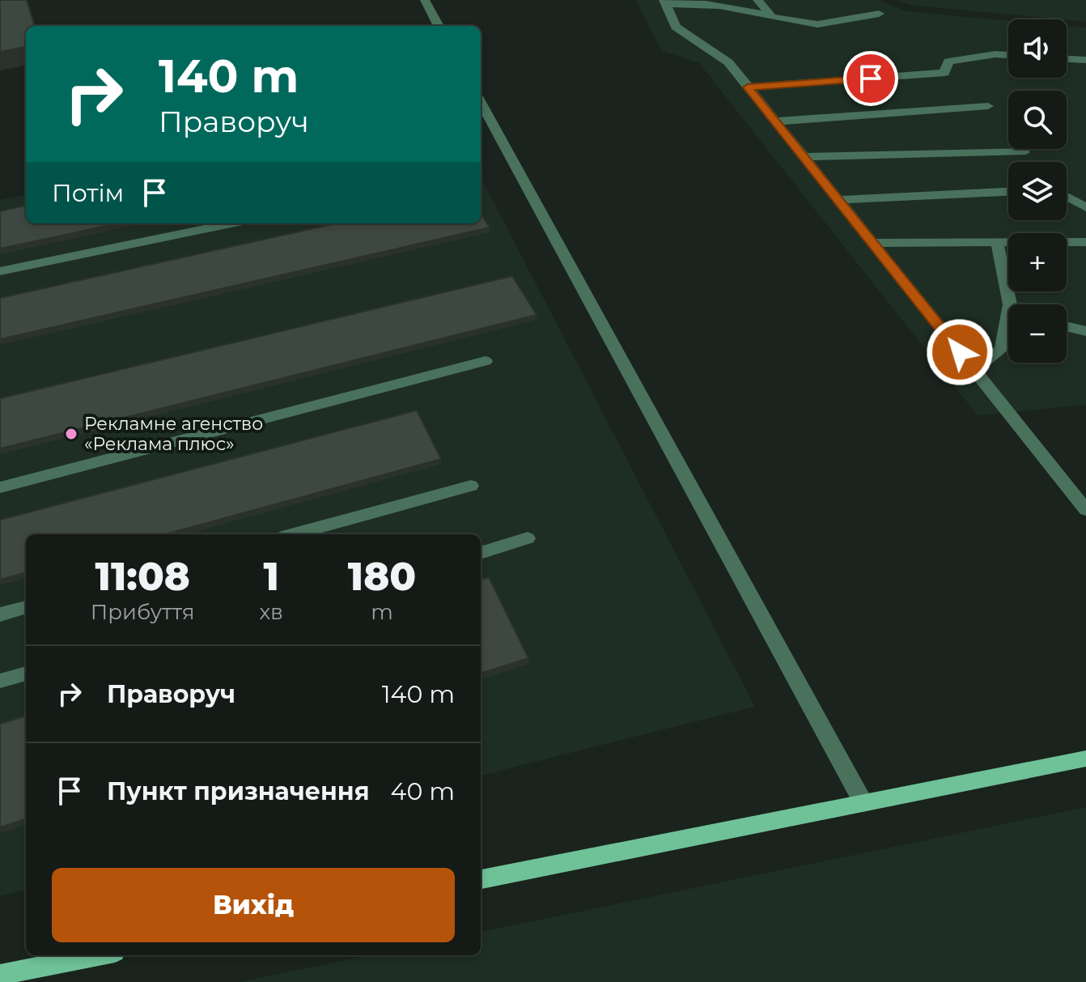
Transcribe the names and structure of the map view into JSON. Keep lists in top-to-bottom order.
{
  "places": ["Рекламне агенство «Реклама плюс»"],
  "page": {
    "map_buttons": ["+", "−"],
    "turn": ["140 m", "Праворуч"],
    "then": "Потім",
    "eta": [
      "11:08",
      "Прибуття",
      "1",
      "хв",
      "180",
      "m"
    ],
    "list": [
      {
        "name": "Праворуч",
        "value": "140 m"
      },
      {
        "name": "Пункт призначення",
        "value": "40 m"
      }
    ],
    "buttons": "Вихід"
  }
}
